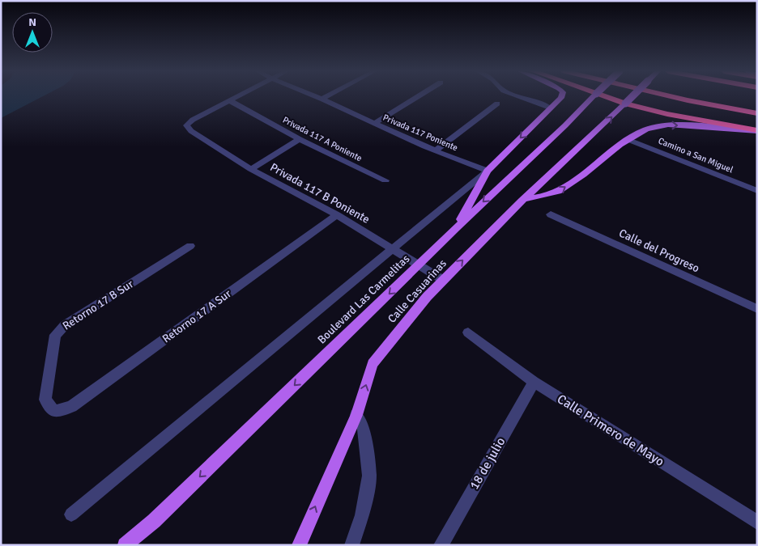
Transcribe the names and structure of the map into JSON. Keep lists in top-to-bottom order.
{
  "streets": {
    "main road": ["Calle Casuarinas", "Boulevard Las Carmelitas"],
    "street": [
      "Privada 117 Poniente",
      "Privada 117 A Poniente",
      "Camino a San Miguel",
      "Privada 117 B Poniente",
      "Calle del Progreso",
      "Retorno 17 B Sur",
      "Retorno 17 A Sur",
      "Calle Primero de Mayo",
      "18 de julio"
    ]
  },
  "crossings": [
    ["Privada 117 A Poniente", "Privada 117 B Poniente"],
    ["Privada 117 B Poniente", "Calle Casuarinas"],
    ["Privada 117 B Poniente", "Boulevard Las Carmelitas"],
    ["Privada 117 B Poniente", "Retorno 17 A Sur"],
    ["Retorno 17 B Sur", "Retorno 17 A Sur"],
    ["Calle Primero de Mayo", "18 de julio"]
  ],
  "north": "top"
}
